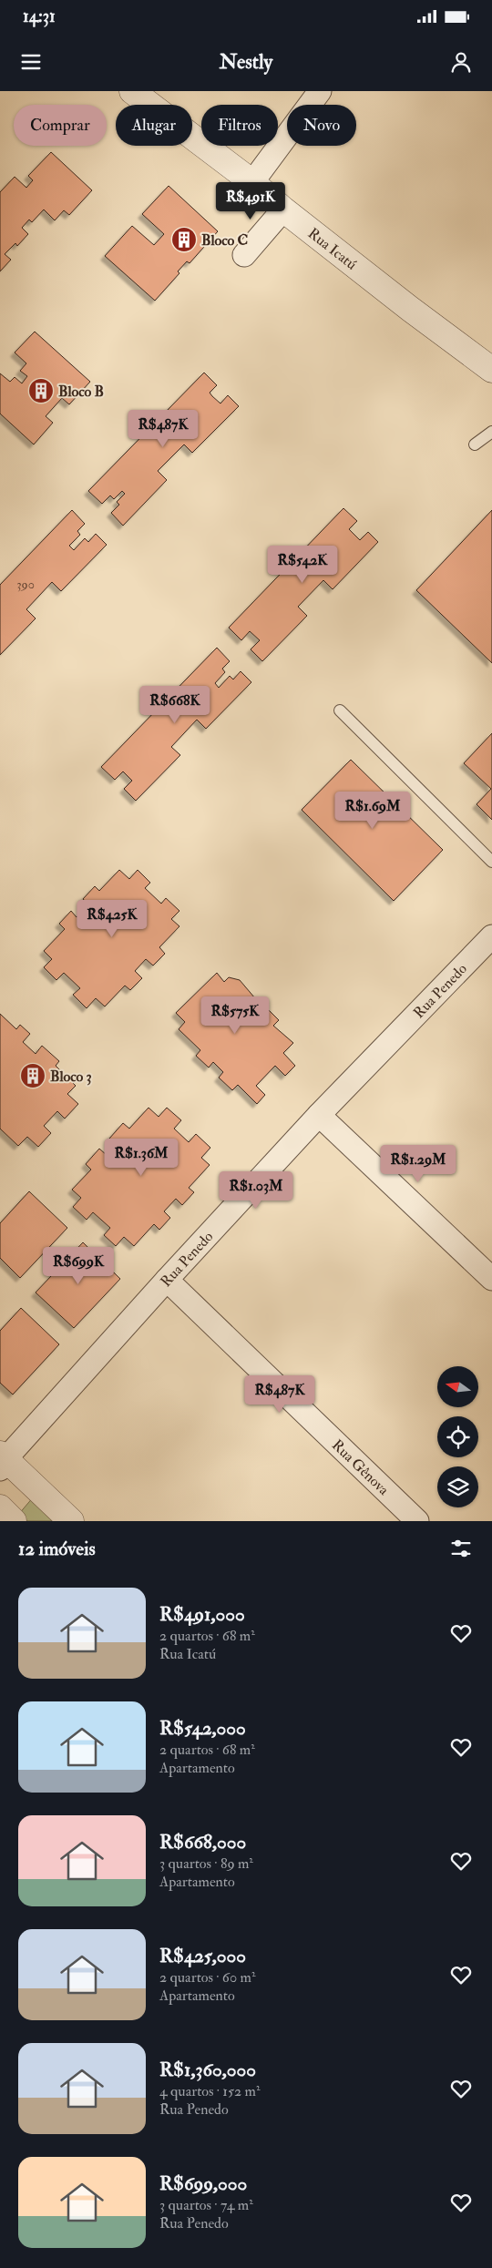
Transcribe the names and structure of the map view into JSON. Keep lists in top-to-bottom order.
{
  "streets": {
    "street": ["Rua Icatú", "Rua Penedo", "Rua Gênova"]
  },
  "crossings": [
    ["Rua Penedo", "Rua Gênova"]
  ],
  "places": {
    "building": ["Bloco C", "Bloco B", "Bloco 3"]
  },
  "house_numbers": ["390"],
  "north": "left",
  "page": {
    "status": "14:31",
    "header": "Nestly",
    "chip": [
      "Comprar",
      "Alugar",
      "Filtros",
      "Novo"
    ],
    "price": [
      "R$491K",
      "R$487K",
      "R$542K",
      "R$668K",
      "R$1.69M",
      "R$425K",
      "R$575K",
      "R$1.36M",
      "R$1.29M",
      "R$1.03M",
      "R$699K",
      "R$487K"
    ],
    "heading": "12 imóveis",
    "list": [
      {
        "name": "R$491,000",
        "note": "2 quartos · 68 m² · Rua Icatú"
      },
      {
        "name": "R$542,000",
        "note": "2 quartos · 68 m² · Apartamento"
      },
      {
        "name": "R$668,000",
        "note": "3 quartos · 89 m² · Apartamento"
      },
      {
        "name": "R$425,000",
        "note": "2 quartos · 60 m² · Apartamento"
      },
      {
        "name": "R$1,360,000",
        "note": "4 quartos · 152 m² · Rua Penedo"
      },
      {
        "name": "R$699,000",
        "note": "3 quartos · 74 m² · Rua Penedo"
      }
    ]
  }
}
